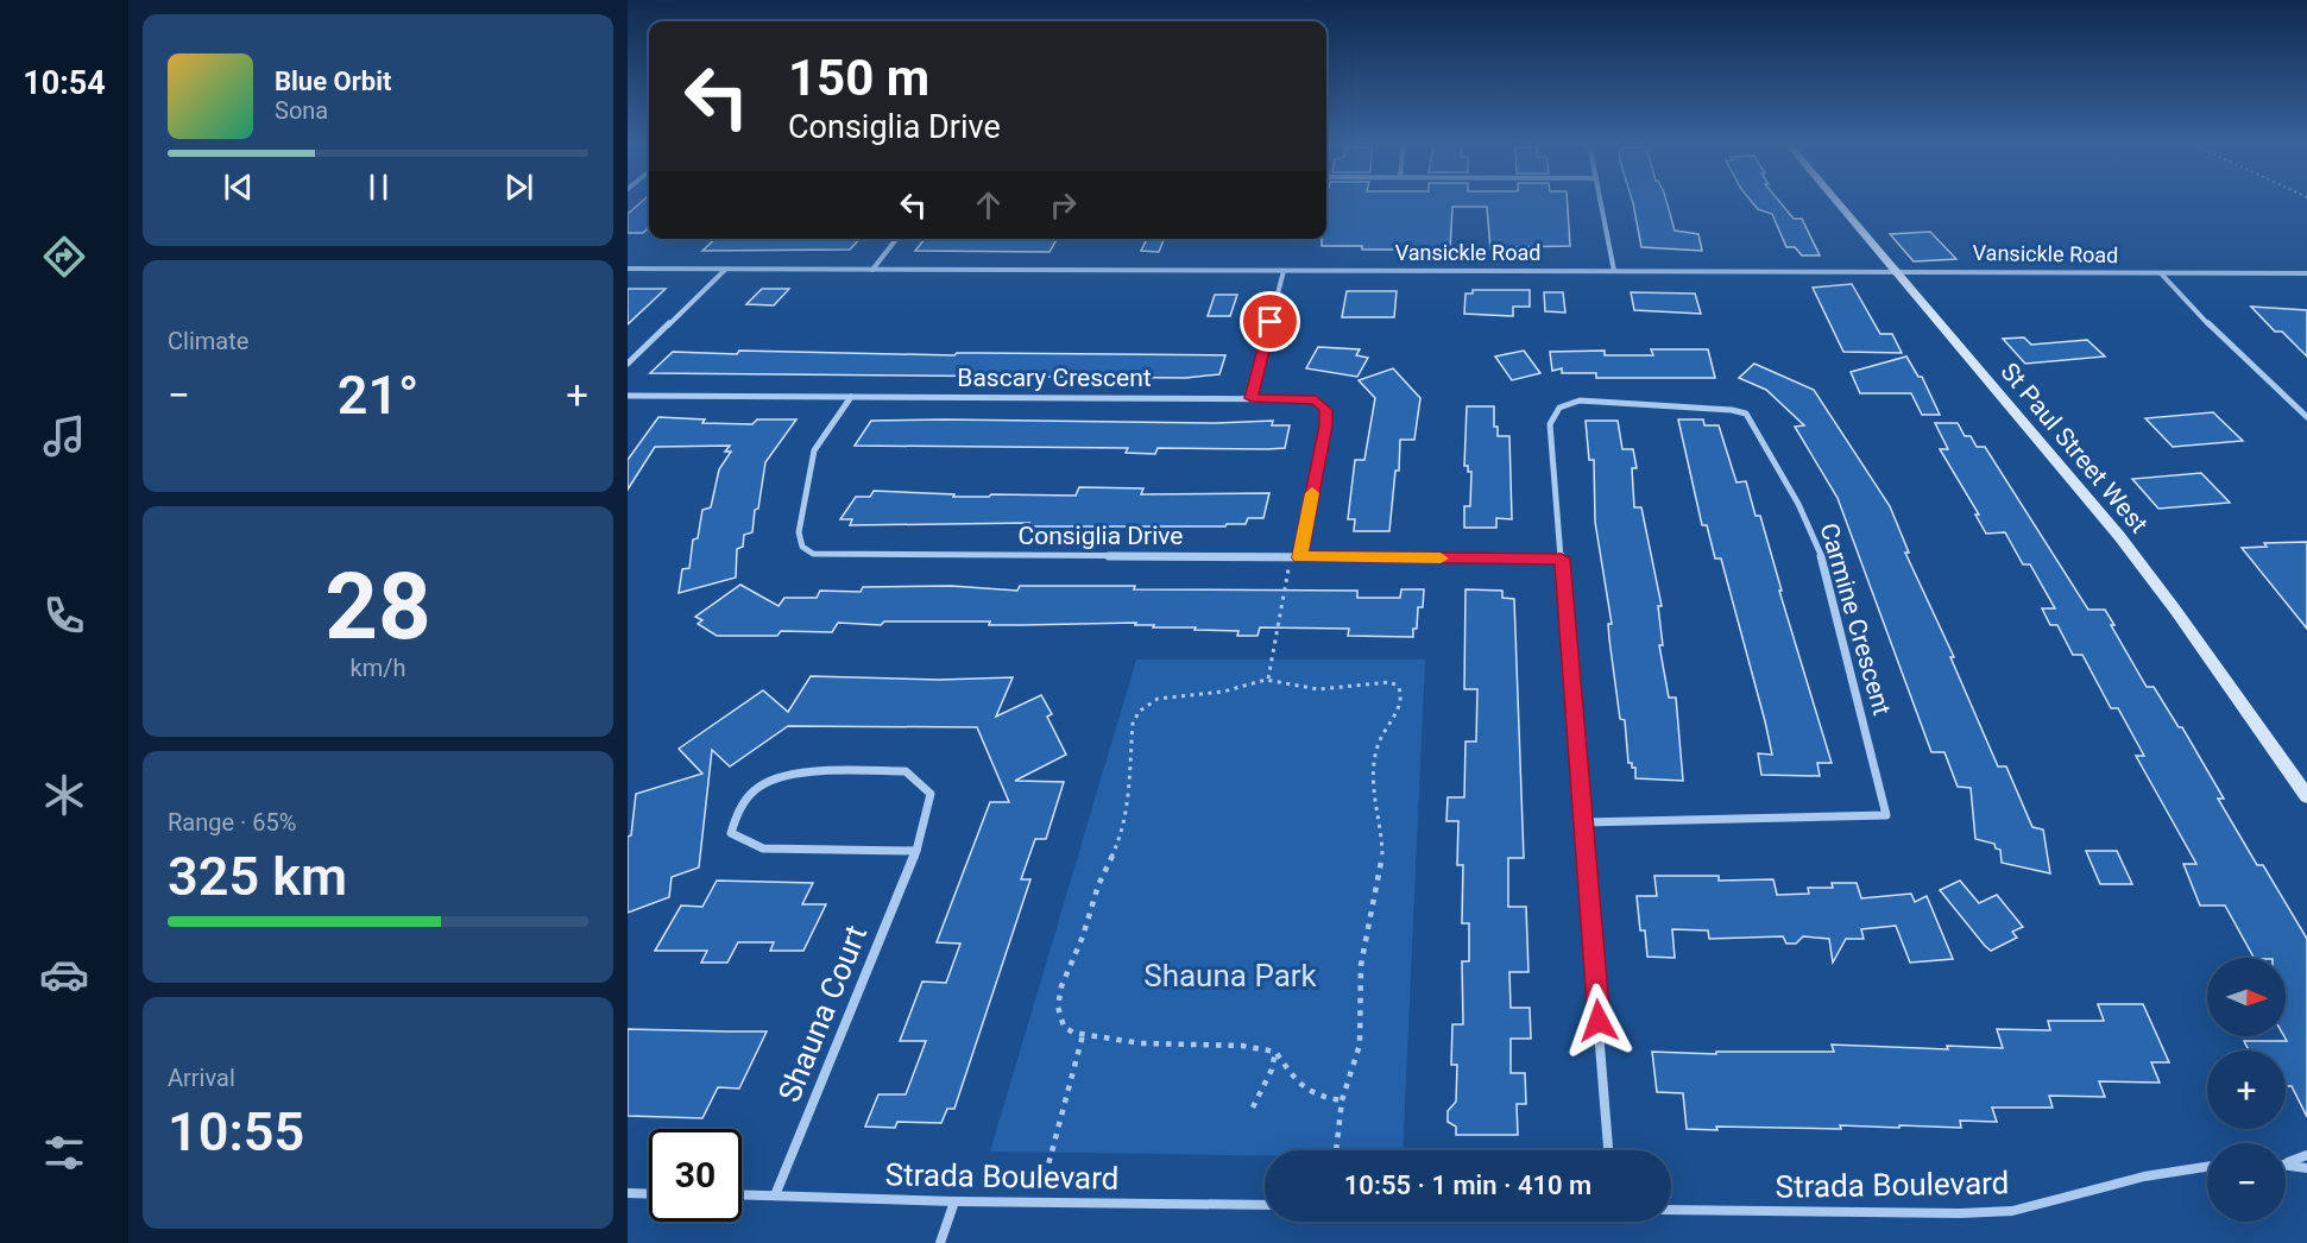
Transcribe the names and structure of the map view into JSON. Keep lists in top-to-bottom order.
{
  "streets": {
    "main road": ["St Paul Street West"],
    "street": [
      "Vansickle Road",
      "Bascary Crescent",
      "Consiglia Drive",
      "Carmine Crescent",
      "Shauna Court",
      "Strada Boulevard"
    ]
  },
  "crossings": [
    ["Vansickle Road", "St Paul Street West"],
    ["Bascary Crescent", "Consiglia Drive"],
    ["Consiglia Drive", "Carmine Crescent"],
    ["Shauna Court", "Strada Boulevard"]
  ],
  "parks": ["Shauna Park"],
  "north": "right",
  "page": {
    "tabs": "10:54",
    "turn": ["150 m", "Consiglia Drive"],
    "song": ["Blue Orbit", "Sona"],
    "tile": [
      "Climate",
      ["28", "km/h"],
      ["Range · 65%", "325 km"],
      ["Arrival", "10:55"]
    ],
    "heat": ["−", "21°", "+"],
    "map_buttons": ["+", "−"],
    "limit": "30",
    "trip": "10:55 · 1 min · 410 m"
  }
}
